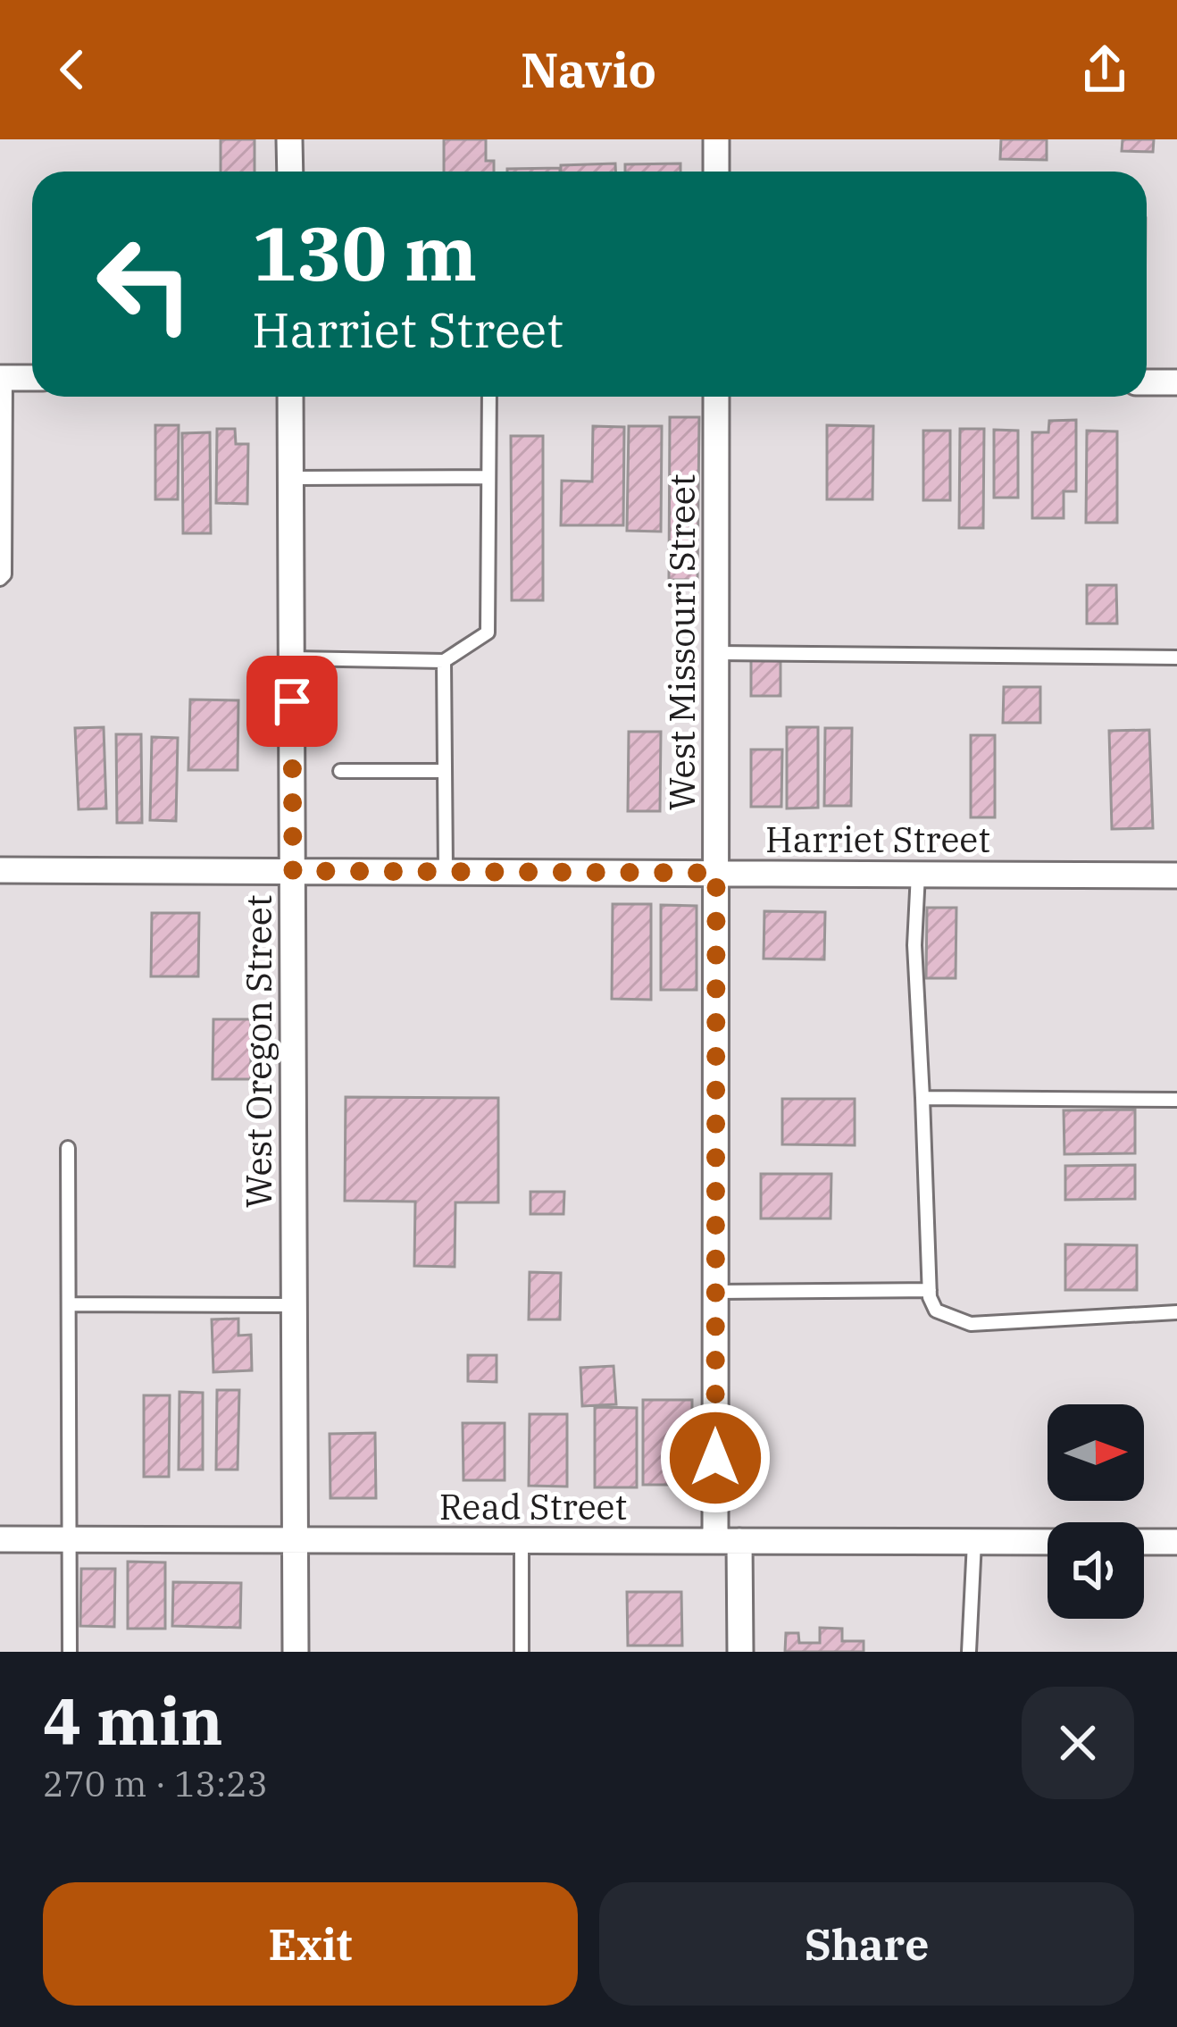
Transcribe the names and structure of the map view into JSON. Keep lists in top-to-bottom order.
{
  "streets": {
    "street": [
      "West Missouri Street",
      "Harriet Street",
      "West Oregon Street",
      "Read Street"
    ]
  },
  "crossings": [
    ["West Missouri Street", "Harriet Street"],
    ["West Missouri Street", "Read Street"],
    ["Harriet Street", "West Oregon Street"],
    ["West Oregon Street", "Read Street"]
  ],
  "north": "right",
  "page": {
    "header": "Navio",
    "turn": ["130 m", "Harriet Street"],
    "heading": ["4 min", "270 m · 13:23"],
    "buttons": ["Exit", "Share"]
  }
}
